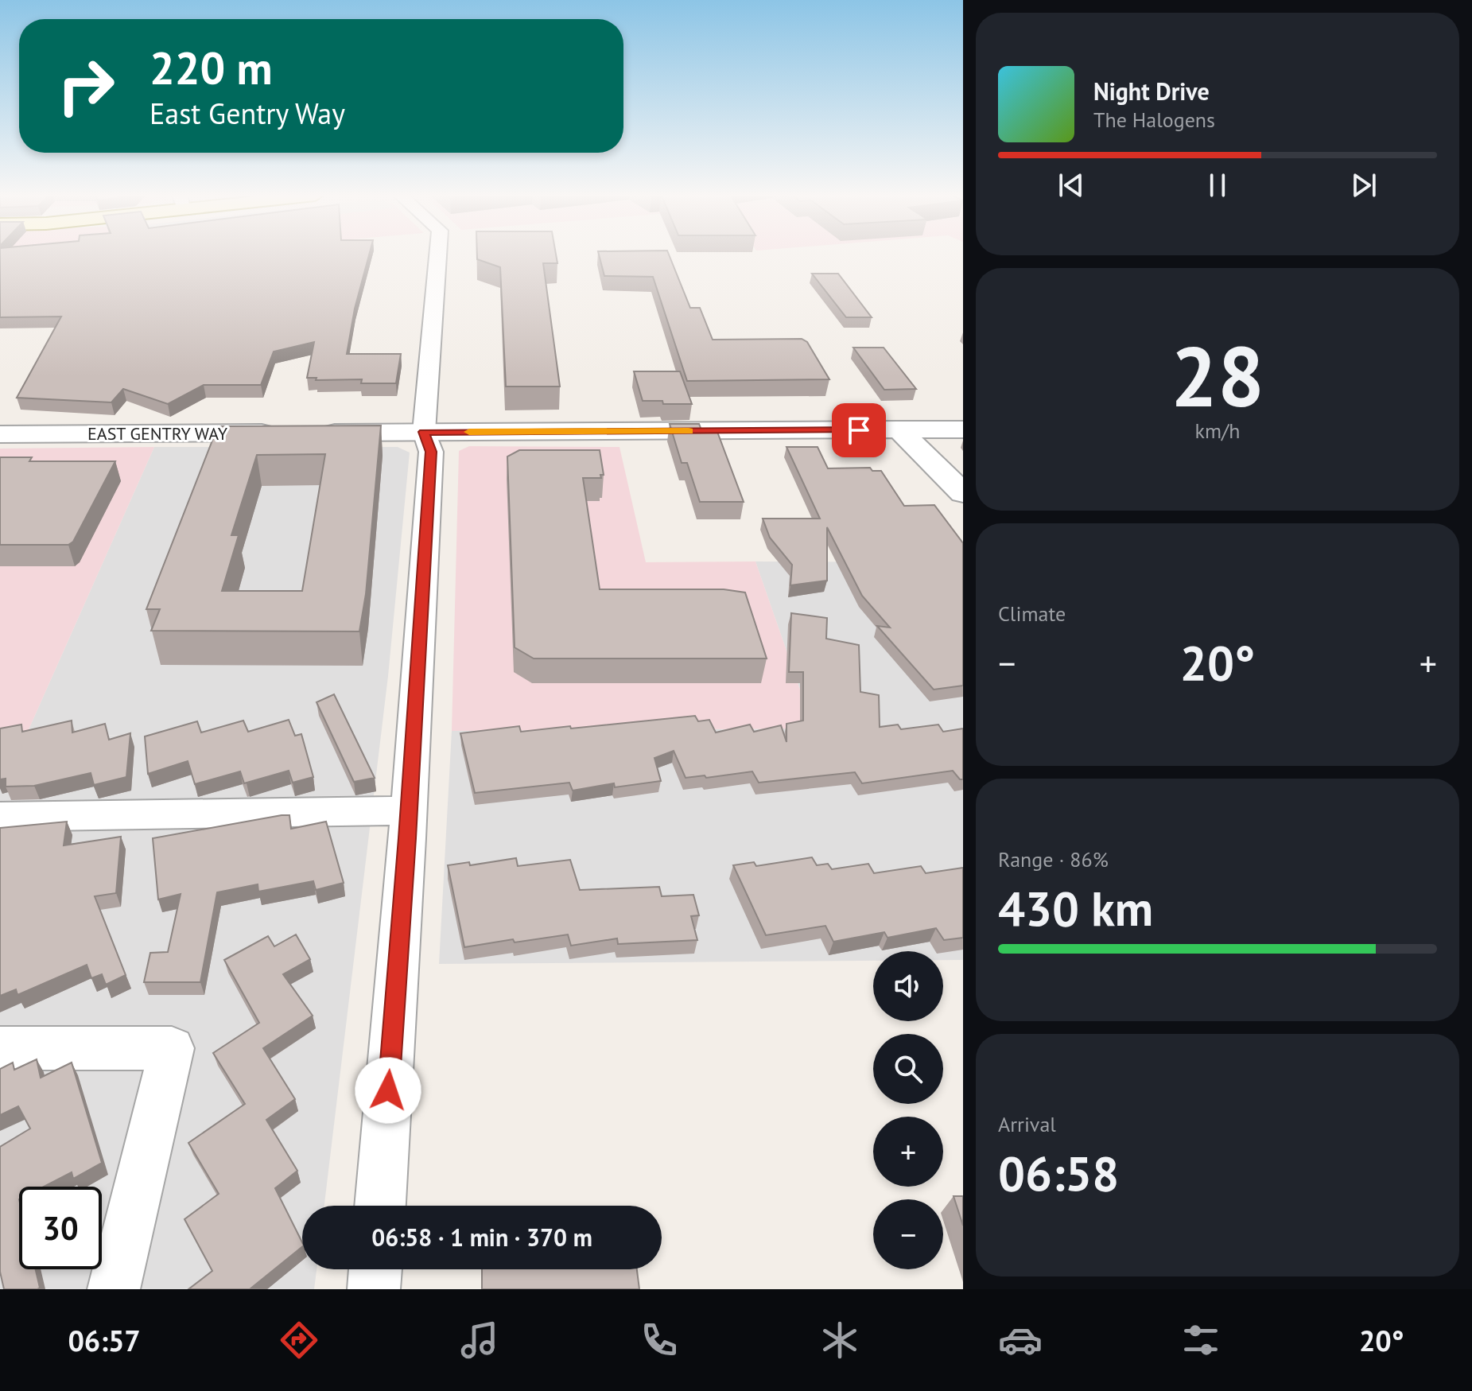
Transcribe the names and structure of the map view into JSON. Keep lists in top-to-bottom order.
{
  "streets": {
    "street": ["EAST GENTRY WAY"]
  },
  "page": {
    "turn": ["220 m", "East Gentry Way"],
    "song": ["Night Drive", "The Halogens"],
    "tile": [
      ["28", "km/h"],
      "Climate",
      ["Range · 86%", "430 km"],
      ["Arrival", "06:58"]
    ],
    "heat": ["−", "20°", "+"],
    "map_buttons": ["+", "−"],
    "limit": "30",
    "trip": "06:58 · 1 min · 370 m",
    "tabs": ["06:57", "20°"]
  }
}
